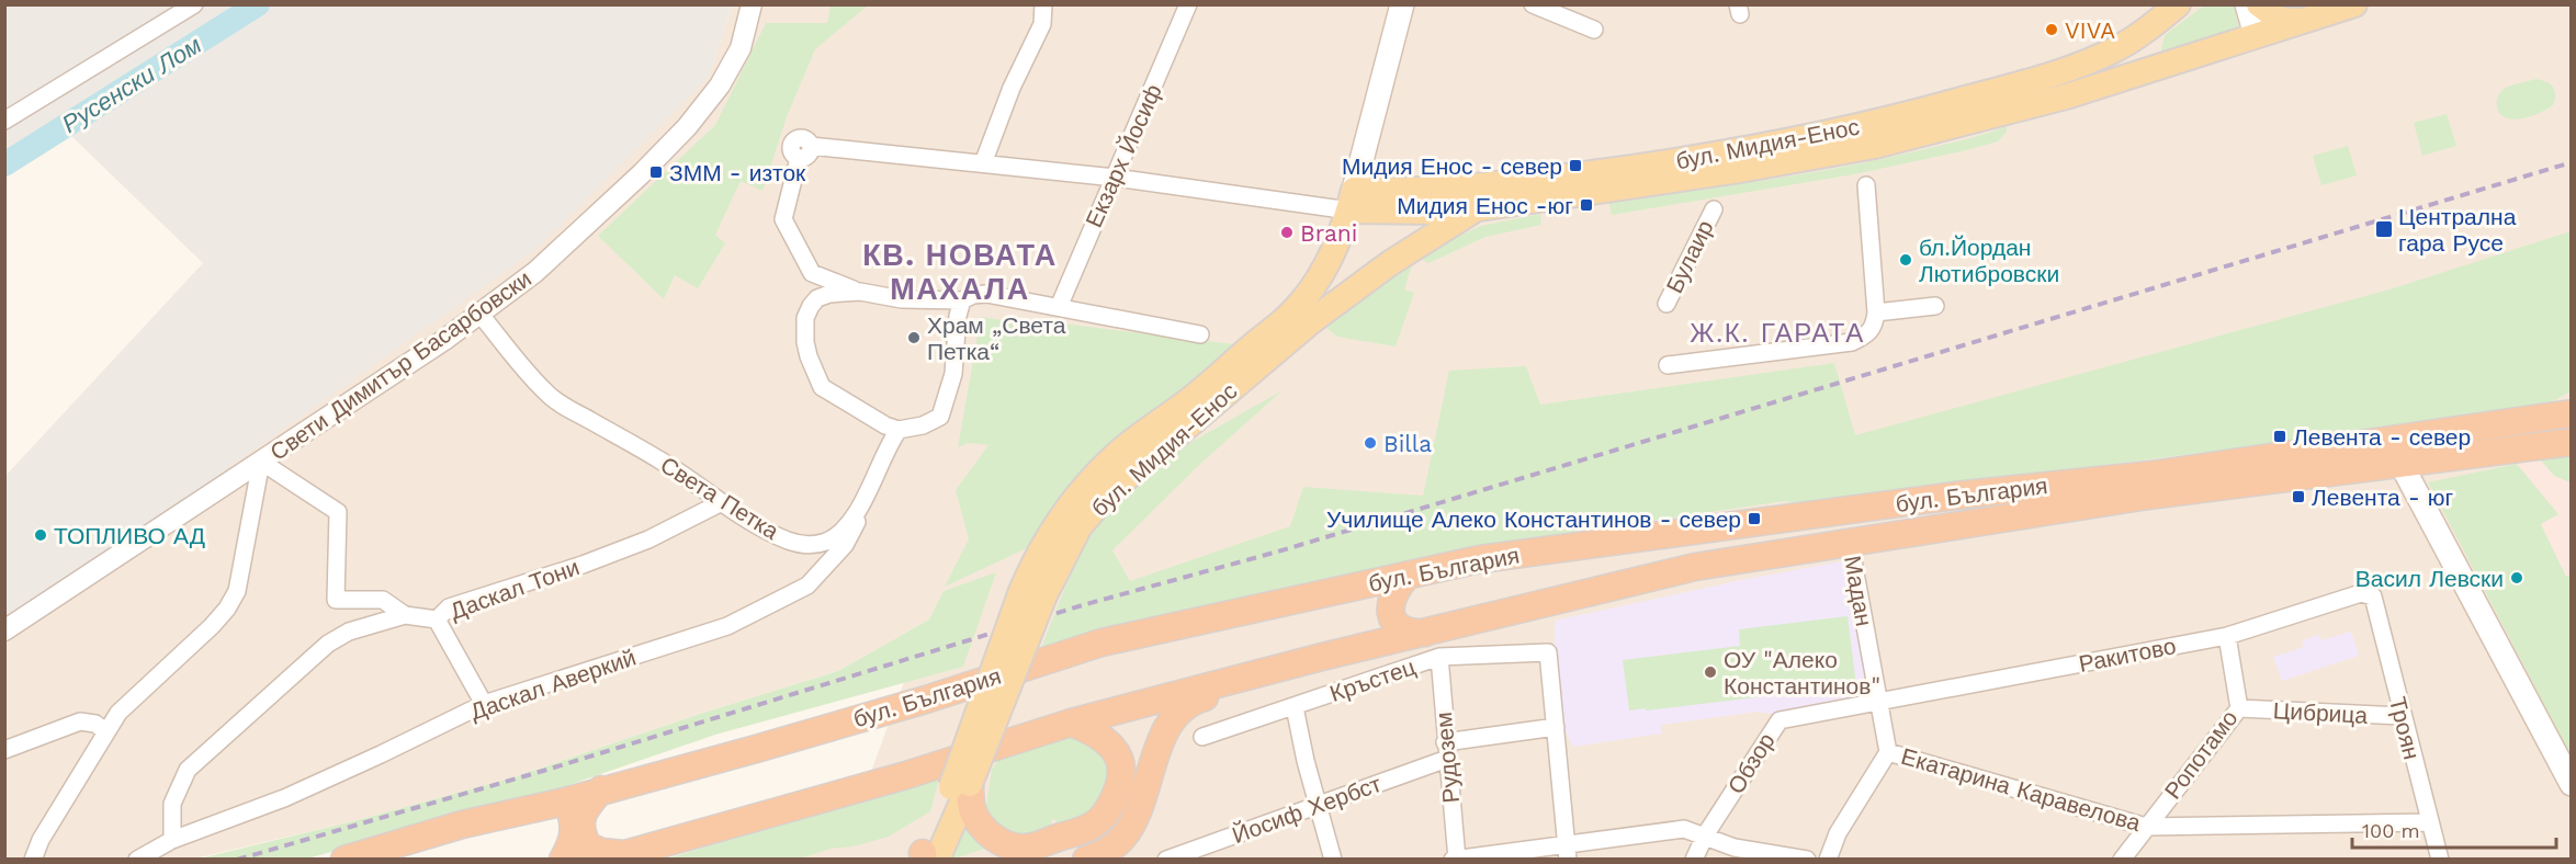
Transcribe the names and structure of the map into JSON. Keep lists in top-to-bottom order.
{
  "streets": {
    "highway": ["бул. България"],
    "main road": ["бул. Мидия-Енос"],
    "street": [
      "Екзарх Йосиф",
      "Булаир",
      "Свети Димитър Басарбовски",
      "Света Петка",
      "Даскал Тони",
      "Мадан",
      "Ракитово",
      "Кръстец",
      "Даскал Аверкий",
      "Цибрица",
      "Троян",
      "Ропотамо",
      "Рудозем",
      "Обзор",
      "Екатарина Каравелова",
      "Йосиф Хербст"
    ]
  },
  "crossings": [
    ["бул. Мидия-Енос", "Екзарх Йосиф"],
    ["Свети Димитър Басарбовски", "Света Петка"],
    ["бул. България", "Мадан"],
    ["Света Петка", "Даскал Тони"],
    ["Света Петка", "Даскал Аверкий"],
    ["Даскал Тони", "Даскал Аверкий"],
    ["Мадан", "Ракитово"],
    ["Мадан", "Обзор"],
    ["Мадан", "Екатарина Каравелова"],
    ["Ракитово", "Троян"],
    ["Ракитово", "Ропотамо"],
    ["Ракитово", "Обзор"],
    ["Кръстец", "Рудозем"],
    ["Кръстец", "Йосиф Хербст"],
    ["Цибрица", "Троян"],
    ["Цибрица", "Ропотамо"],
    ["Троян", "Екатарина Каравелова"],
    ["Ропотамо", "Екатарина Каравелова"],
    ["Рудозем", "Йосиф Хербст"]
  ],
  "districts": ["КВ. НОВАТА МАХАЛА", "Ж.К. ГАРАТА"],
  "water": ["Русенски Лом"],
  "places": {
    "other": [
      "VIVA",
      "Brani",
      "бл.Йордан Лютибровски",
      "Храм „Света Петка“",
      "Billa",
      "ТОПЛИВО АД",
      "Васил Левски",
      "ОУ \"Алеко Константинов\""
    ],
    "transit": [
      "Мидия Енос - север",
      "ЗММ - изток",
      "Мидия Енос -юг",
      "Централна гара Русе",
      "Левента - север",
      "Левента - юг",
      "Училище Алеко Константинов - север"
    ]
  },
  "scale_bar": "100 m"
}
